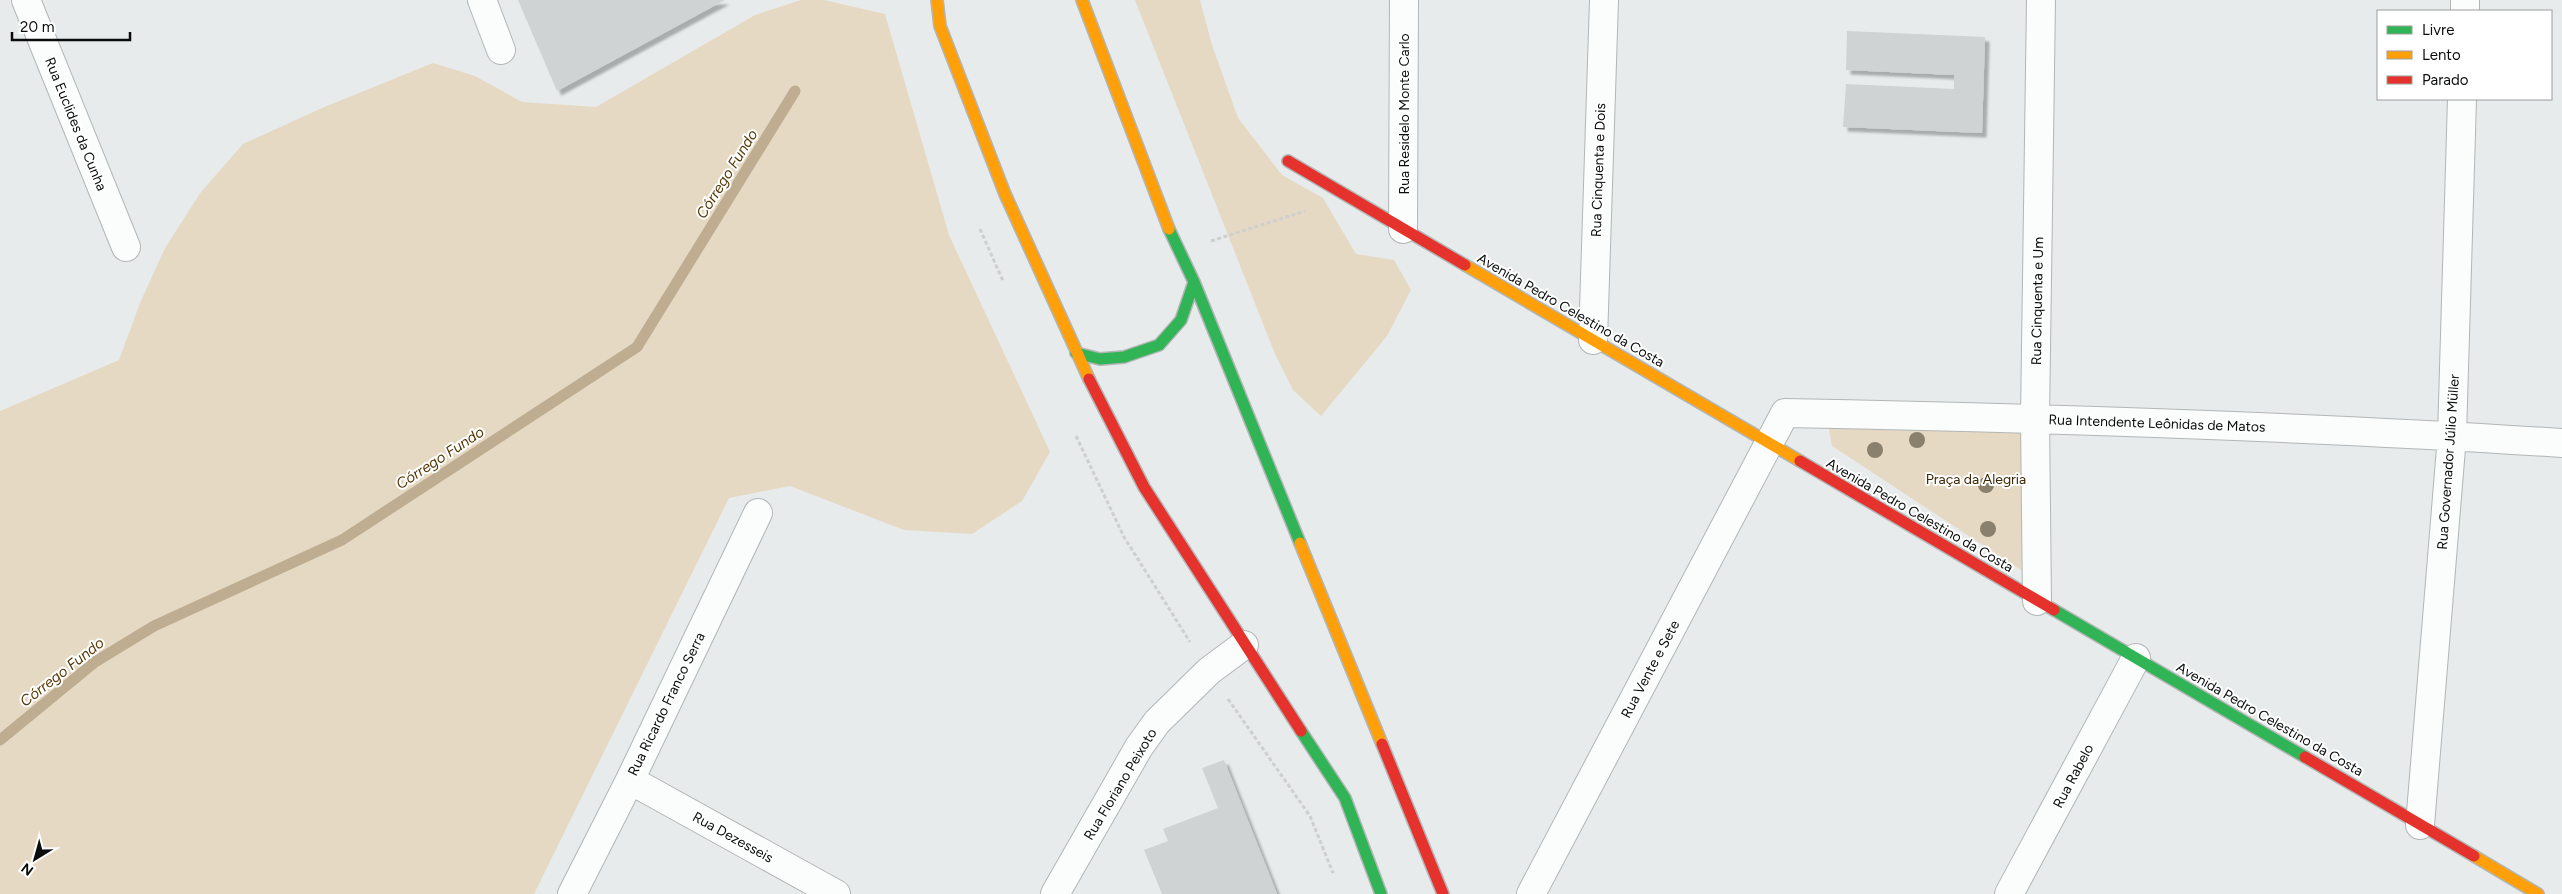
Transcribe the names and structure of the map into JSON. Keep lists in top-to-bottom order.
{
  "streets": {
    "main road": ["Avenida Pedro Celestino da Costa"],
    "street": [
      "Rua Residelo Monte Carlo",
      "Rua Euclides da Cunha",
      "Rua Cinquenta e Dois",
      "Rua Cinquenta e Um",
      "Rua Intendente Leônidas de Matos",
      "Rua Governador Júlio Müller",
      "Rua Vente e Sete",
      "Rua Ricardo Franco Serra",
      "Rua Rabelo",
      "Rua Floriano Peixoto",
      "Rua Dezesseis"
    ]
  },
  "crossings": [
    ["Rua Residelo Monte Carlo", "Avenida Pedro Celestino da Costa"],
    ["Rua Cinquenta e Dois", "Avenida Pedro Celestino da Costa"],
    ["Rua Cinquenta e Um", "Avenida Pedro Celestino da Costa"],
    ["Rua Cinquenta e Um", "Rua Intendente Leônidas de Matos"],
    ["Avenida Pedro Celestino da Costa", "Rua Intendente Leônidas de Matos"],
    ["Avenida Pedro Celestino da Costa", "Rua Governador Júlio Müller"],
    ["Avenida Pedro Celestino da Costa", "Rua Vente e Sete"],
    ["Avenida Pedro Celestino da Costa", "Rua Rabelo"],
    ["Rua Intendente Leônidas de Matos", "Rua Governador Júlio Müller"],
    ["Rua Intendente Leônidas de Matos", "Rua Vente e Sete"],
    ["Rua Ricardo Franco Serra", "Rua Dezesseis"]
  ],
  "water": ["Córrego Fundo"],
  "parks": ["Praça da Alegria"],
  "legend": ["Livre", "Lento", "Parado"],
  "scale_bar": "20 m",
  "north": "bottom left"
}
